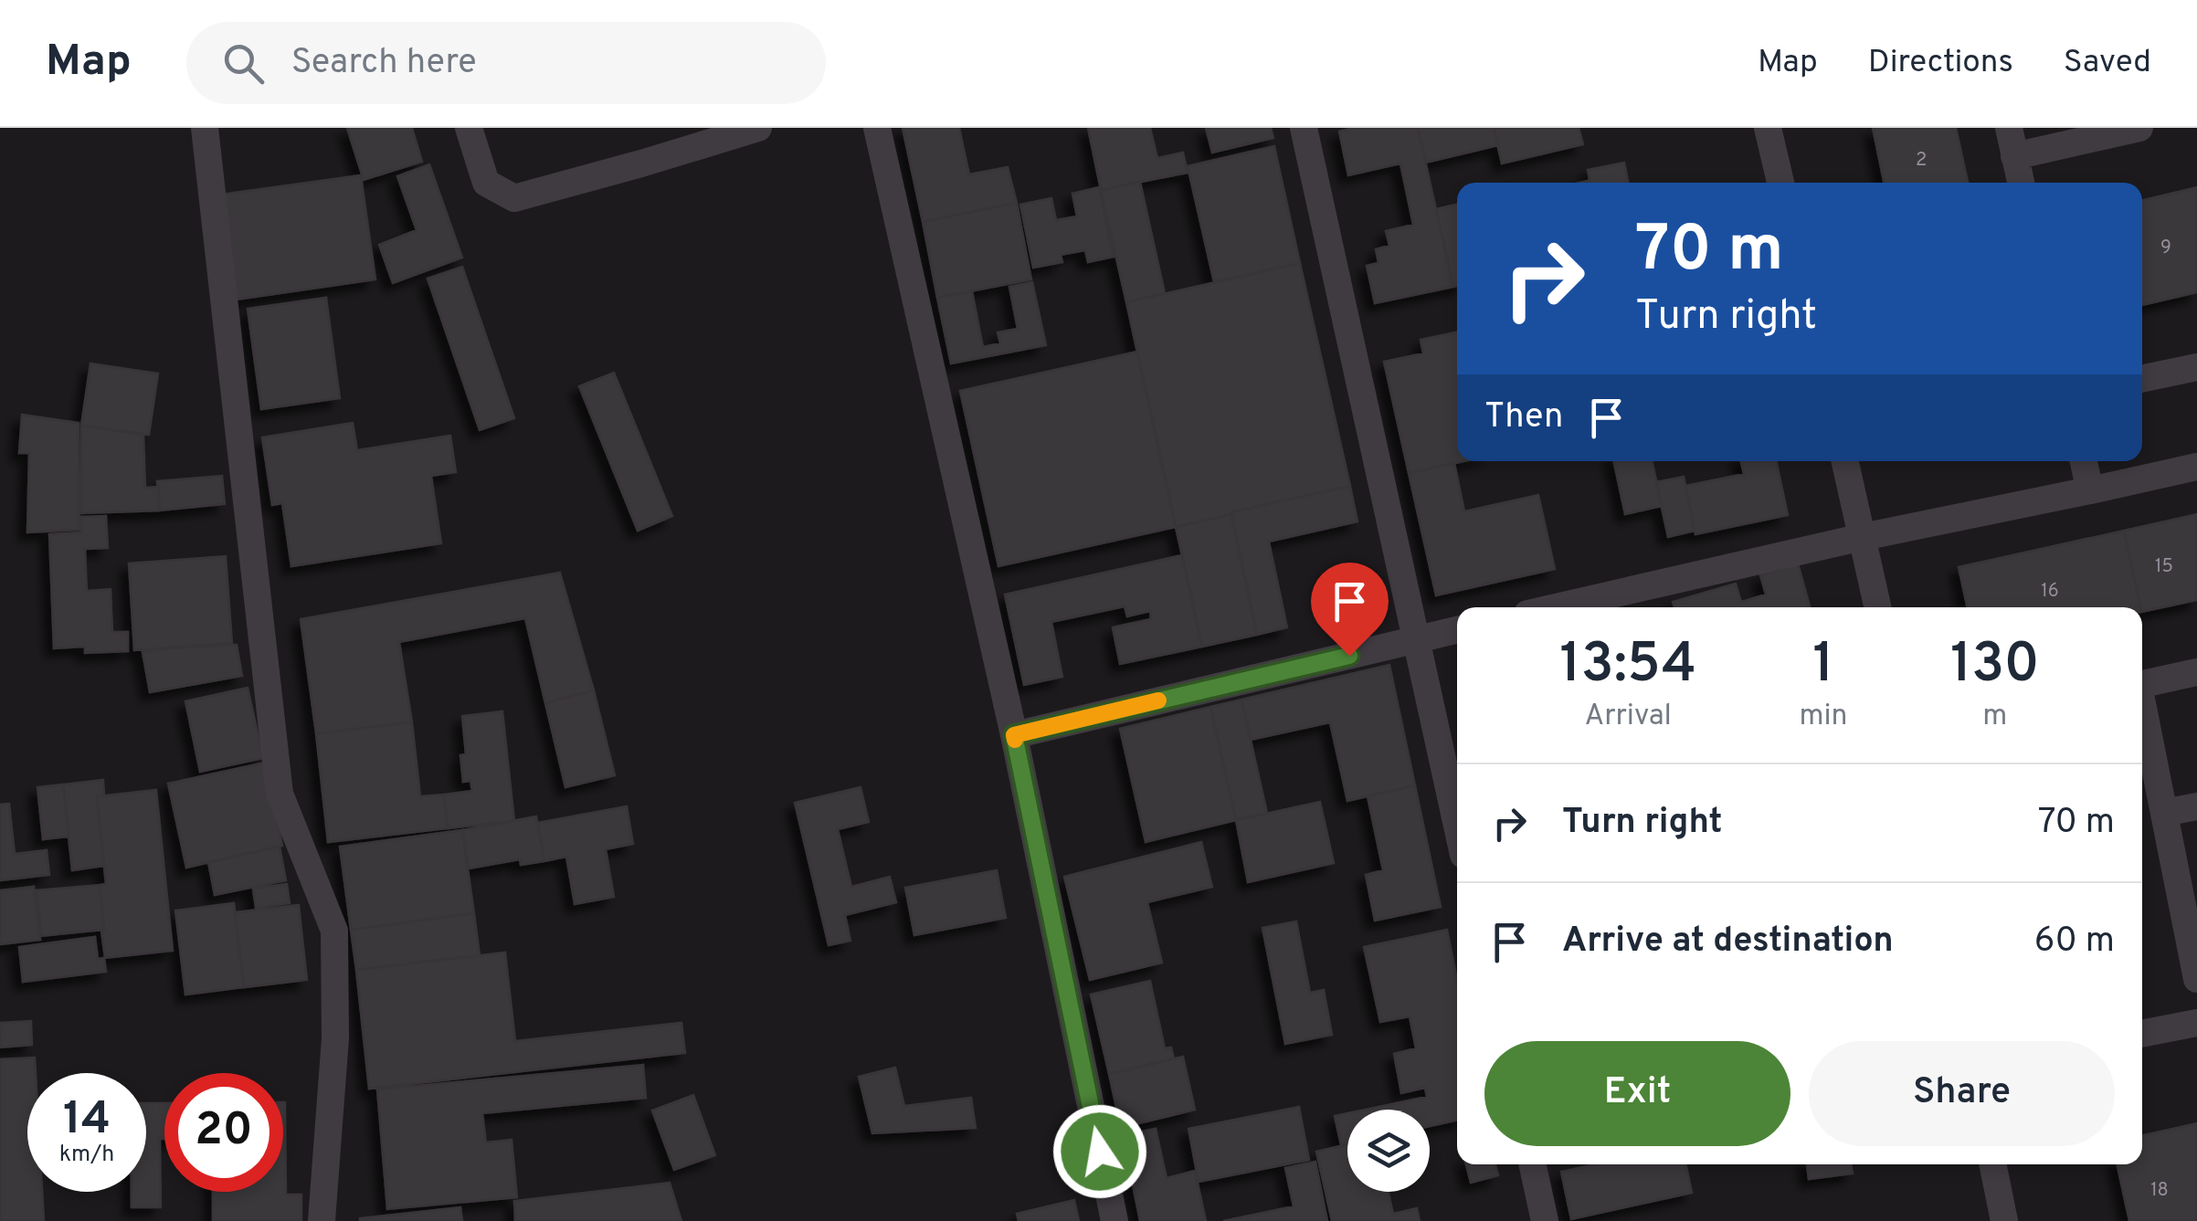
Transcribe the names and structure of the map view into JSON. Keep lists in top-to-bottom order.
{
  "house_numbers": [
    "2",
    "9",
    "15",
    "16",
    "18"
  ],
  "page": {
    "header": "Map",
    "search": "Search here",
    "nav": ["Map", "Directions", "Saved"],
    "turn": ["70 m", "Turn right"],
    "then": "Then",
    "eta": [
      "13:54",
      "Arrival",
      "1",
      "min",
      "130",
      "m"
    ],
    "list": [
      {
        "name": "Turn right",
        "value": "70 m"
      },
      {
        "name": "Arrive at destination",
        "value": "60 m"
      }
    ],
    "buttons": ["Exit", "Share"],
    "speed": "14 km/h",
    "limit": "20"
  }
}
